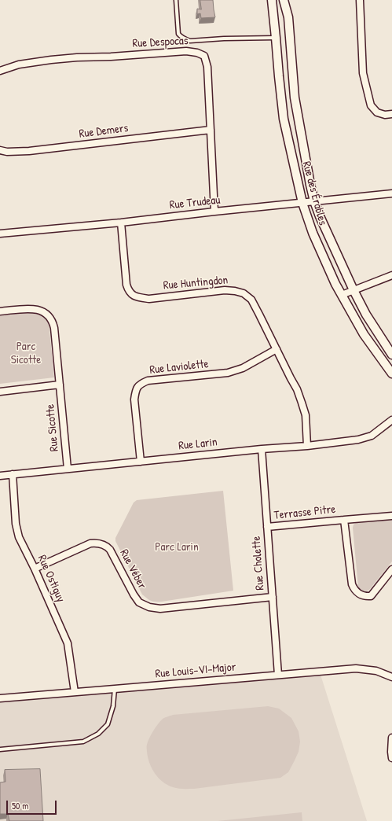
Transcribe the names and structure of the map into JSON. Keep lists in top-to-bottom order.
{
  "streets": {
    "street": [
      "Rue Despocas",
      "Rue Demers",
      "Rue des Érables",
      "Rue Trudeau",
      "Rue Huntingdon",
      "Rue Laviolette",
      "Rue Sicotte",
      "Rue Larin",
      "Terrasse Pitre",
      "Rue Cholette",
      "Rue Véber",
      "Rue Ostiguy",
      "Rue Louis-VI-Major"
    ]
  },
  "crossings": [
    ["Rue Despocas", "Rue Demers"],
    ["Rue Despocas", "Rue Trudeau"],
    ["Rue des Érables", "Rue Trudeau"],
    ["Rue Trudeau", "Rue Huntingdon"],
    ["Rue Huntingdon", "Rue Laviolette"],
    ["Rue Huntingdon", "Rue Larin"],
    ["Rue Laviolette", "Rue Larin"],
    ["Rue Sicotte", "Rue Larin"],
    ["Rue Larin", "Rue Cholette"],
    ["Rue Larin", "Rue Ostiguy"],
    ["Terrasse Pitre", "Rue Cholette"],
    ["Rue Cholette", "Rue Véber"],
    ["Rue Cholette", "Rue Louis-VI-Major"],
    ["Rue Véber", "Rue Ostiguy"],
    ["Rue Ostiguy", "Rue Louis-VI-Major"]
  ],
  "parks": ["Parc Sicotte", "Parc Larin"],
  "scale_bar": "50 m"
}
